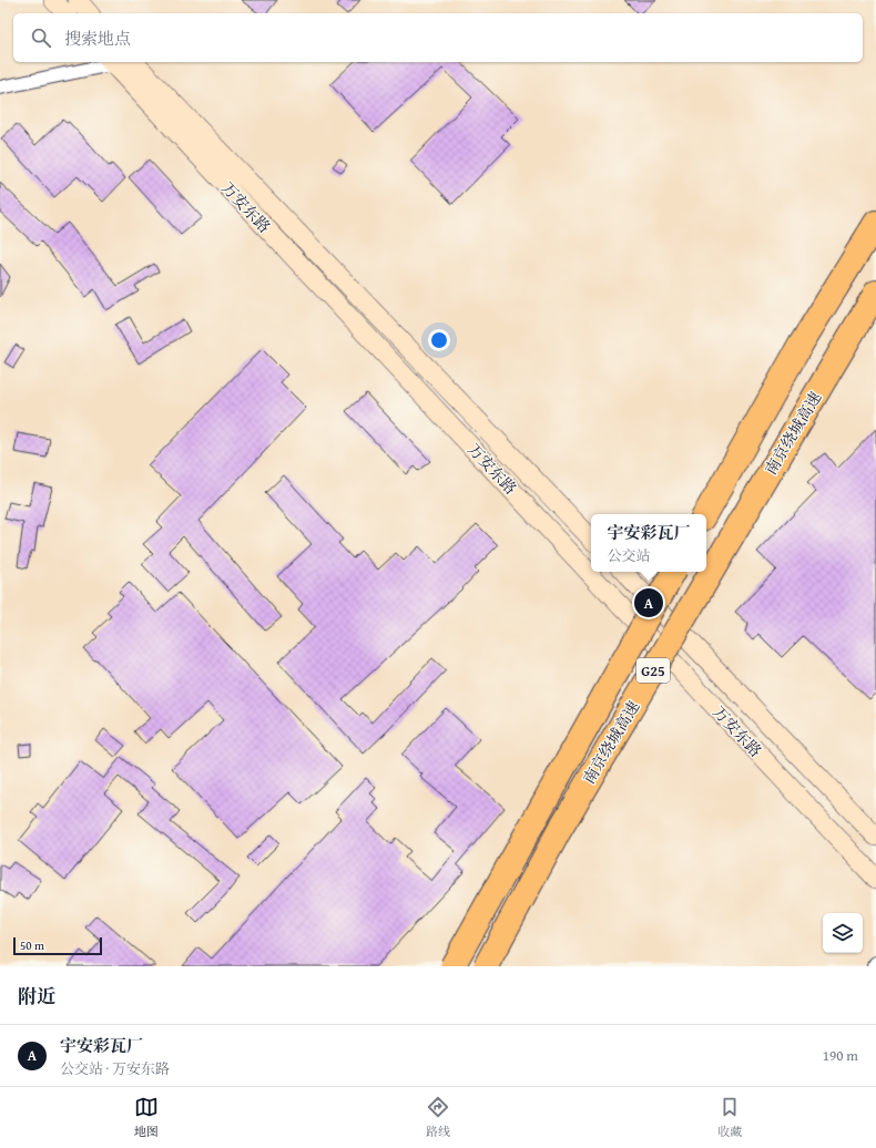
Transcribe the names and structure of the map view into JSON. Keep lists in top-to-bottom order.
{
  "streets": {
    "highway": ["南京绕城高速", "G25"],
    "main road": ["万安东路"]
  },
  "scale_bar": "50 m",
  "page": {
    "search": "搜索地点",
    "popup": ["宇安彩瓦厂", "公交站"],
    "pins": "A",
    "scale": "50 m",
    "heading": "附近",
    "list": [
      {
        "mark": "A",
        "name": "宇安彩瓦厂",
        "note": "公交站 · 万安东路",
        "value": "190 m"
      }
    ],
    "nav": ["地图", "路线", "收藏"]
  }
}
